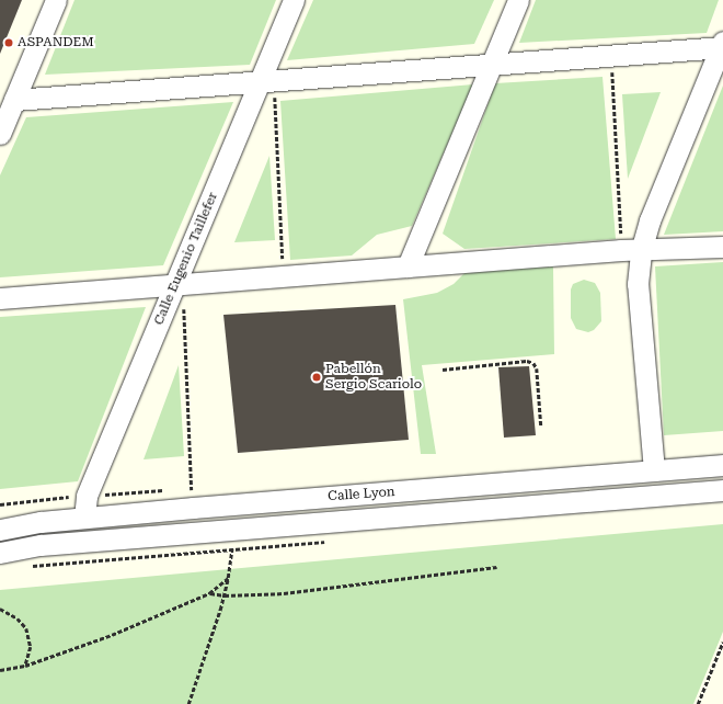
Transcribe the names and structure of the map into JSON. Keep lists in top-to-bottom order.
{
  "streets": {
    "street": ["Calle Eugenio Taillefer", "Calle Lyon"]
  },
  "crossings": [
    ["Calle Eugenio Taillefer", "Calle Lyon"]
  ],
  "places": ["ASPANDEM", "Pabellón Sergio Scariolo"]
}
